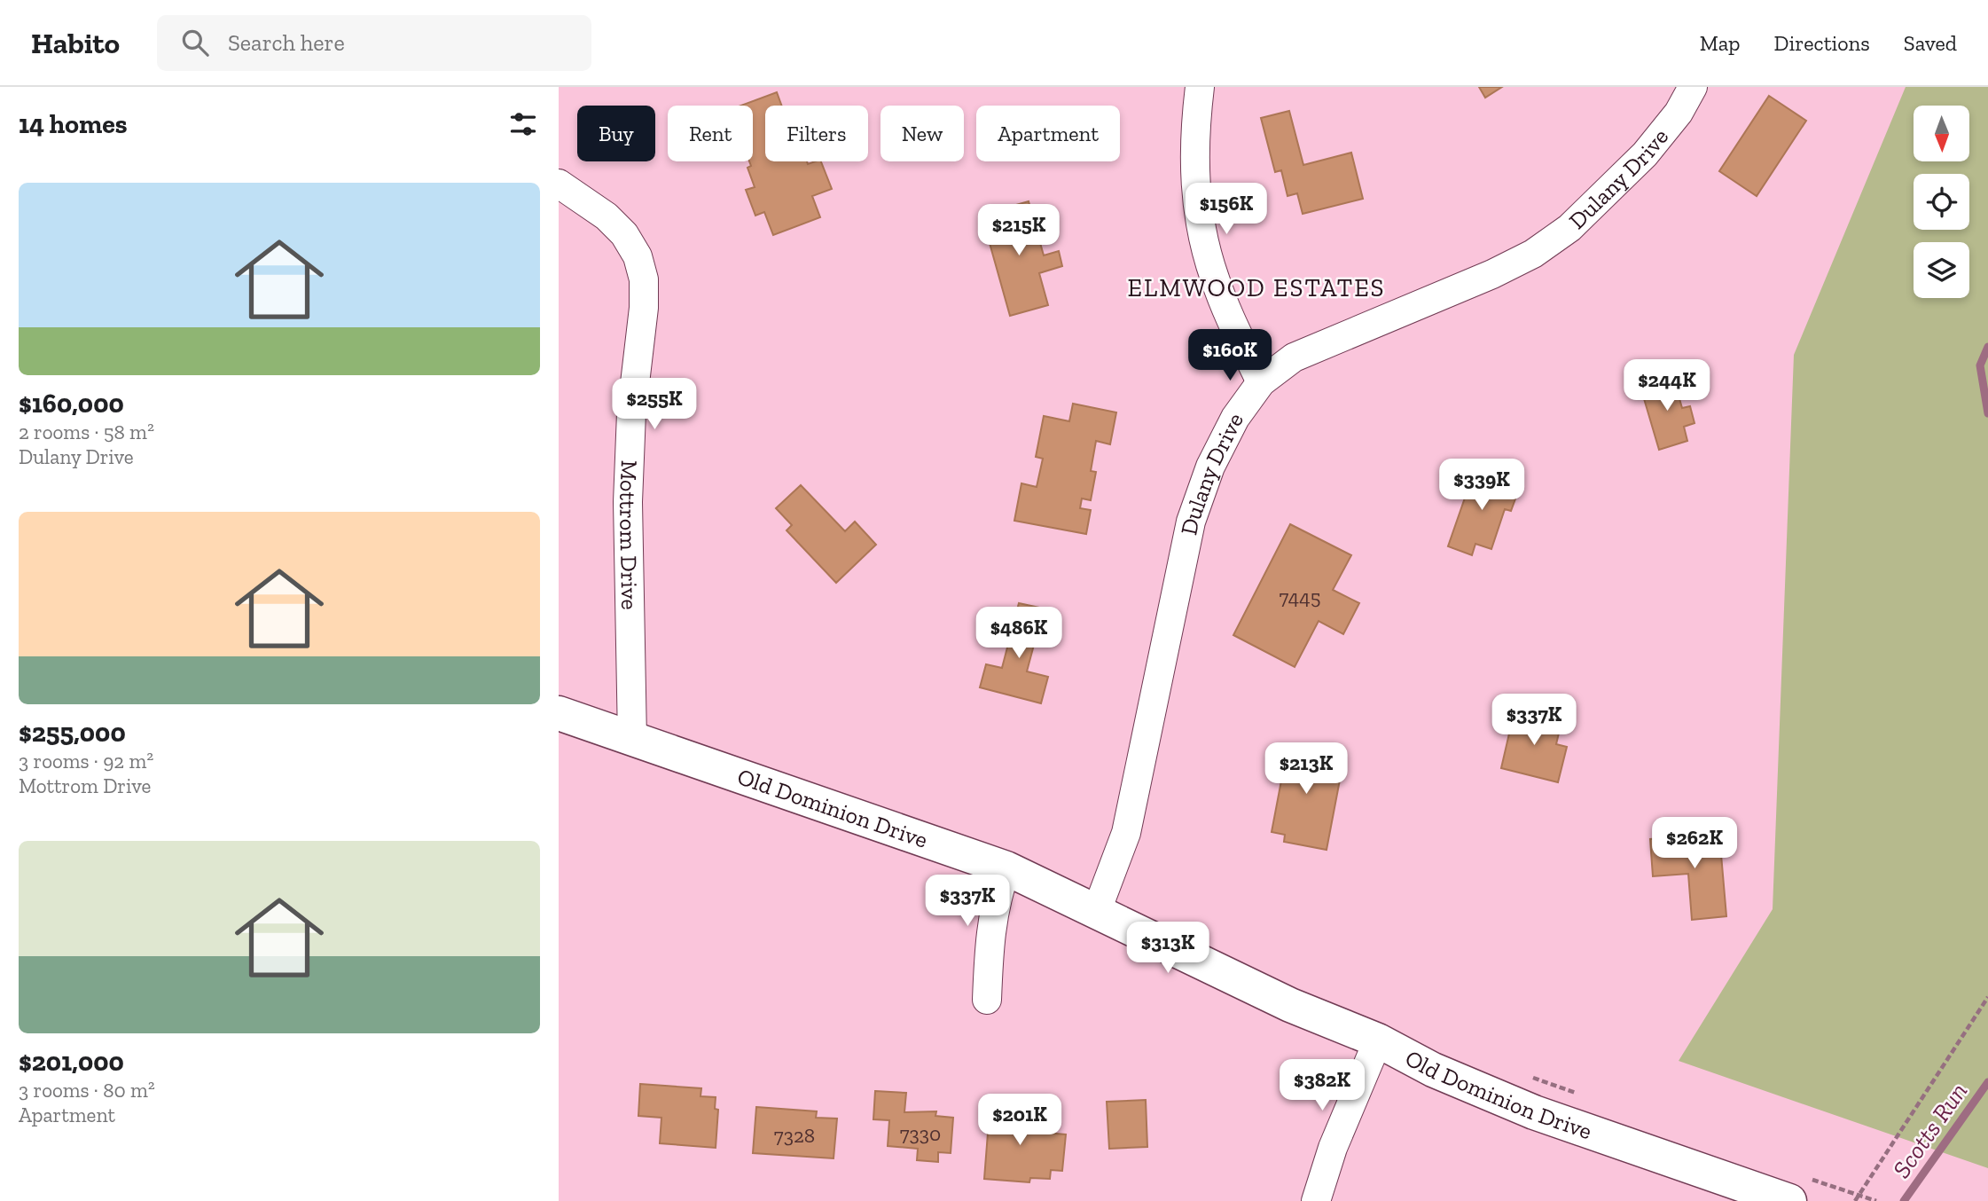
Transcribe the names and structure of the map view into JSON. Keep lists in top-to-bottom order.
{
  "streets": {
    "main road": ["Old Dominion Drive"],
    "street": ["Dulany Drive", "Mottrom Drive"]
  },
  "crossings": [
    ["Dulany Drive", "Old Dominion Drive"],
    ["Mottrom Drive", "Old Dominion Drive"]
  ],
  "districts": ["ELMWOOD ESTATES"],
  "water": ["Scotts Run"],
  "house_numbers": ["7445", "7330", "7328"],
  "north": "bottom",
  "page": {
    "header": "Habito",
    "search": "Search here",
    "nav": ["Map", "Directions", "Saved"],
    "heading": "14 homes",
    "chip": [
      "Buy",
      "Rent",
      "Filters",
      "New",
      "Apartment"
    ],
    "list": [
      {
        "name": "$160,000",
        "note": "2 rooms · 58 m² · Dulany Drive"
      },
      {
        "name": "$255,000",
        "note": "3 rooms · 92 m² · Mottrom Drive"
      },
      {
        "name": "$201,000",
        "note": "3 rooms · 80 m² · Apartment"
      }
    ],
    "price": [
      "$156K",
      "$215K",
      "$160K",
      "$244K",
      "$255K",
      "$339K",
      "$486K",
      "$337K",
      "$213K",
      "$262K",
      "$337K",
      "$313K",
      "$382K",
      "$201K"
    ]
  }
}
